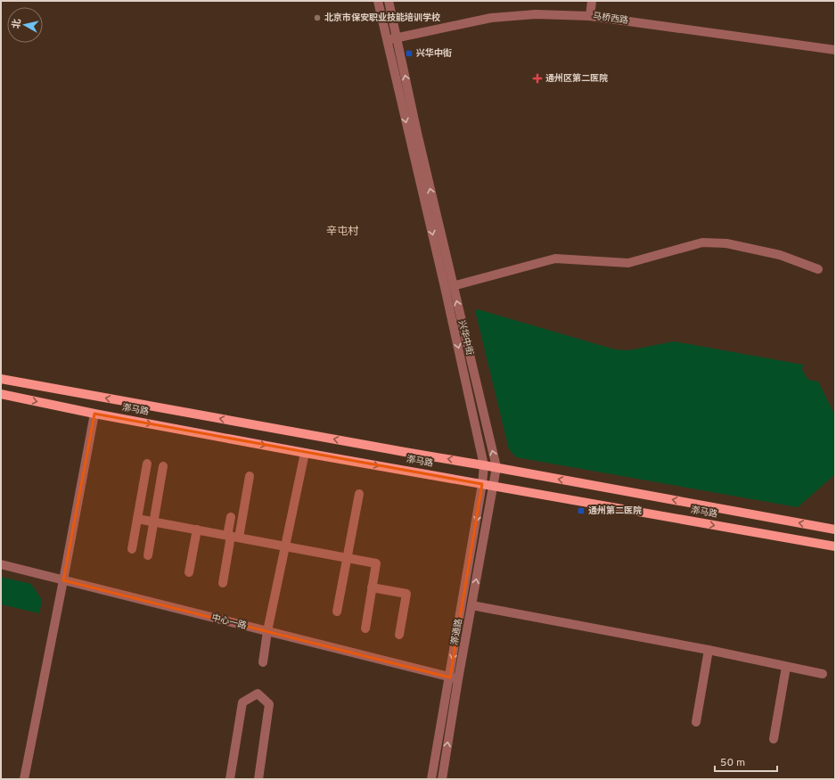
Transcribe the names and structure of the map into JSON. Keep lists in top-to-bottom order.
{
  "streets": {
    "main road": ["漷马路"],
    "street": [
      "马桥西路",
      "兴华中街",
      "中心一路",
      "漷通路"
    ]
  },
  "crossings": [
    ["马桥西路", "兴华中街"],
    ["兴华中街", "漷马路"],
    ["兴华中街", "漷通路"],
    ["漷马路", "漷通路"],
    ["中心一路", "漷通路"]
  ],
  "districts": ["辛屯村"],
  "places": {
    "other": ["北京市保安职业技能培训学校"],
    "transit": ["兴华中街", "通州第二医院"],
    "health": ["通州区第二医院"]
  },
  "scale_bar": "50 m",
  "north": "left"
}
